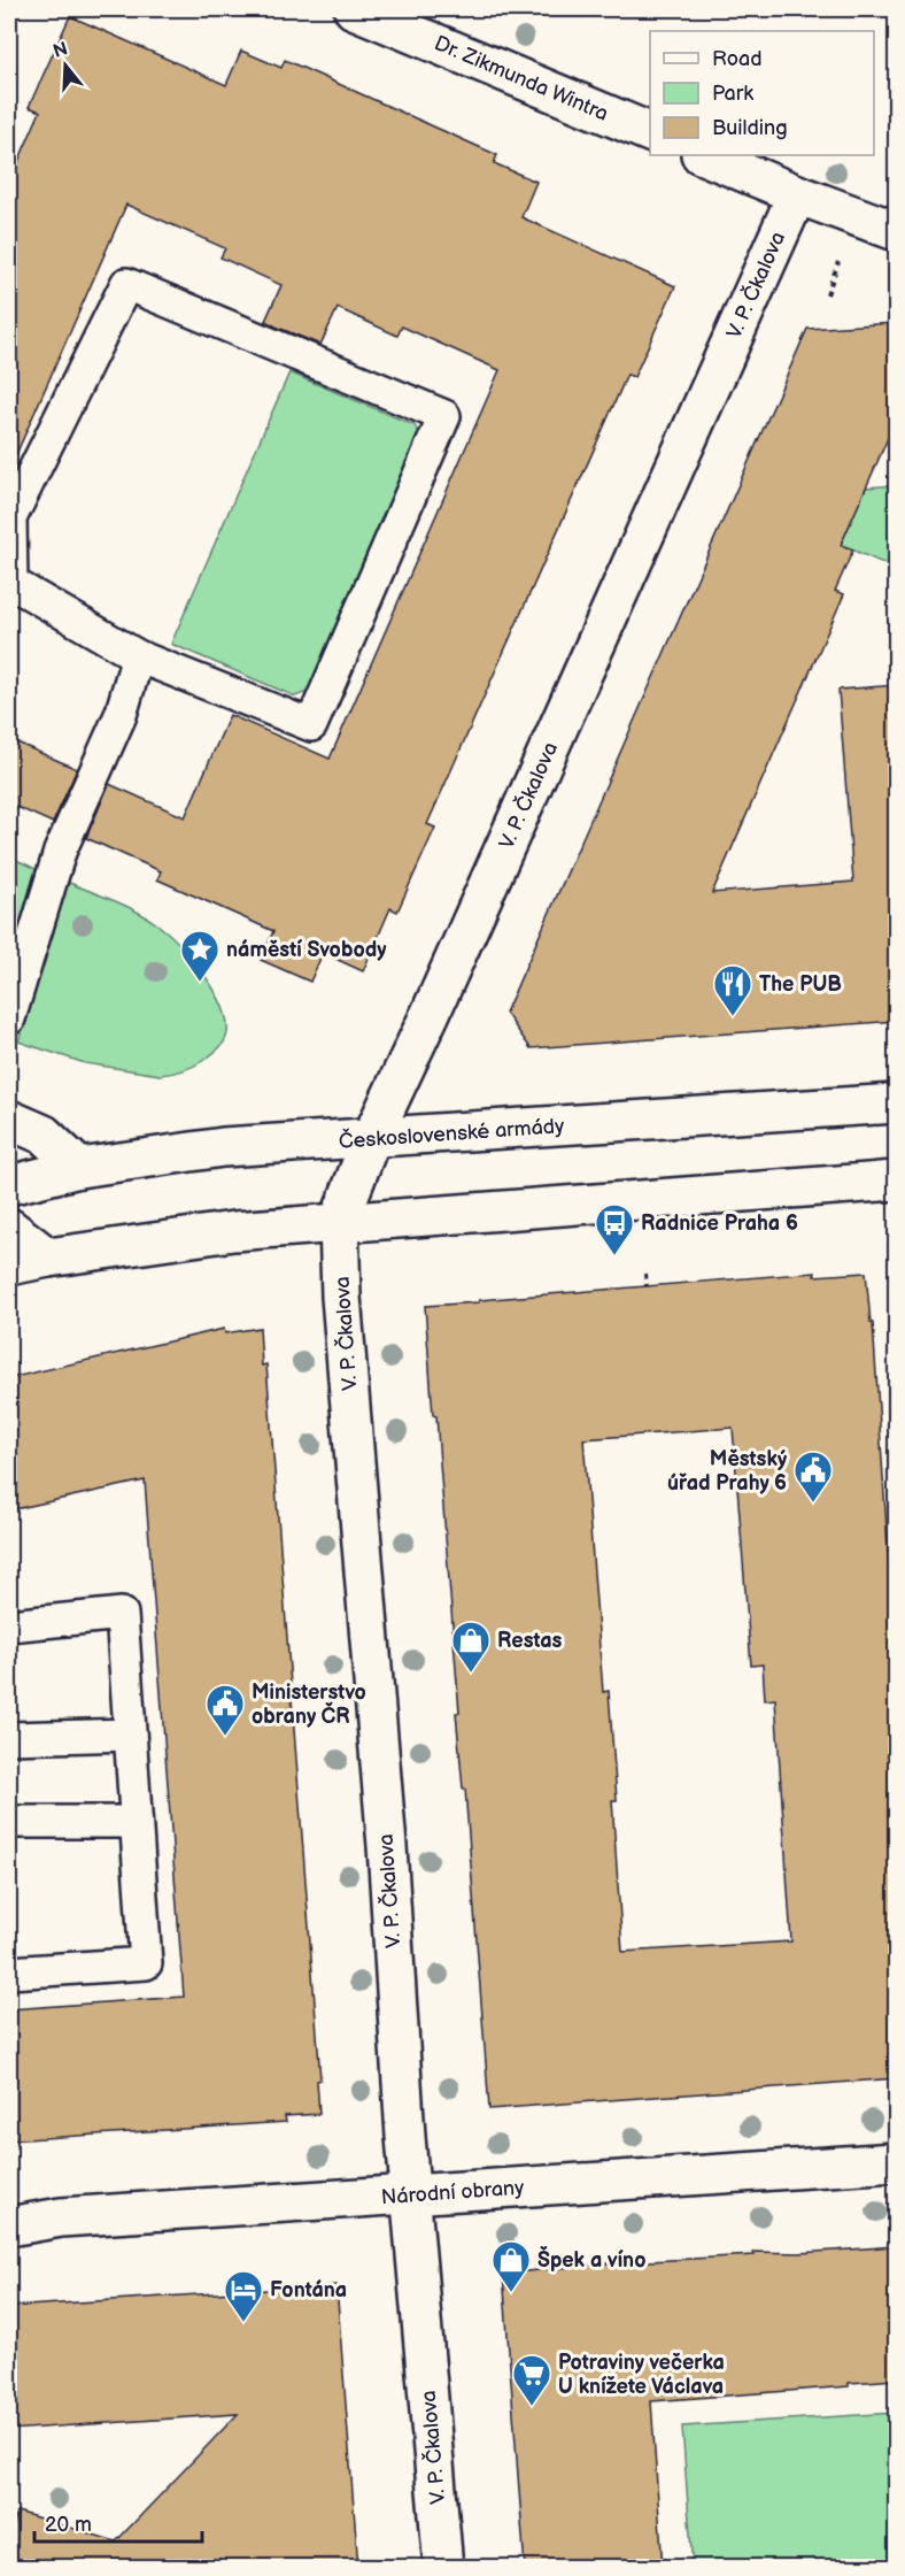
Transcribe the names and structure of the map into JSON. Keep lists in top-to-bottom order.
{
  "streets": {
    "street": [
      "Dr. Zikmunda Wintra",
      "V. P. Čkalova",
      "Československé armády",
      "Národní obrany"
    ]
  },
  "crossings": [
    ["V. P. Čkalova", "Československé armády"],
    ["V. P. Čkalova", "Národní obrany"]
  ],
  "places": {
    "place": ["náměstí Svobody"],
    "restaurant": ["The PUB"],
    "bus stop": ["Radnice Praha 6"],
    "public building": ["Městský úřad Prahy 6", "Ministerstvo obrany ČR"],
    "shop": ["Restas", "Špek a víno"],
    "hotel": ["Fontána"],
    "supermarket": ["Potraviny večerka U knížete Václava"]
  },
  "legend": ["Road", "Park", "Building"],
  "scale_bar": "20 m",
  "north": "top"
}
